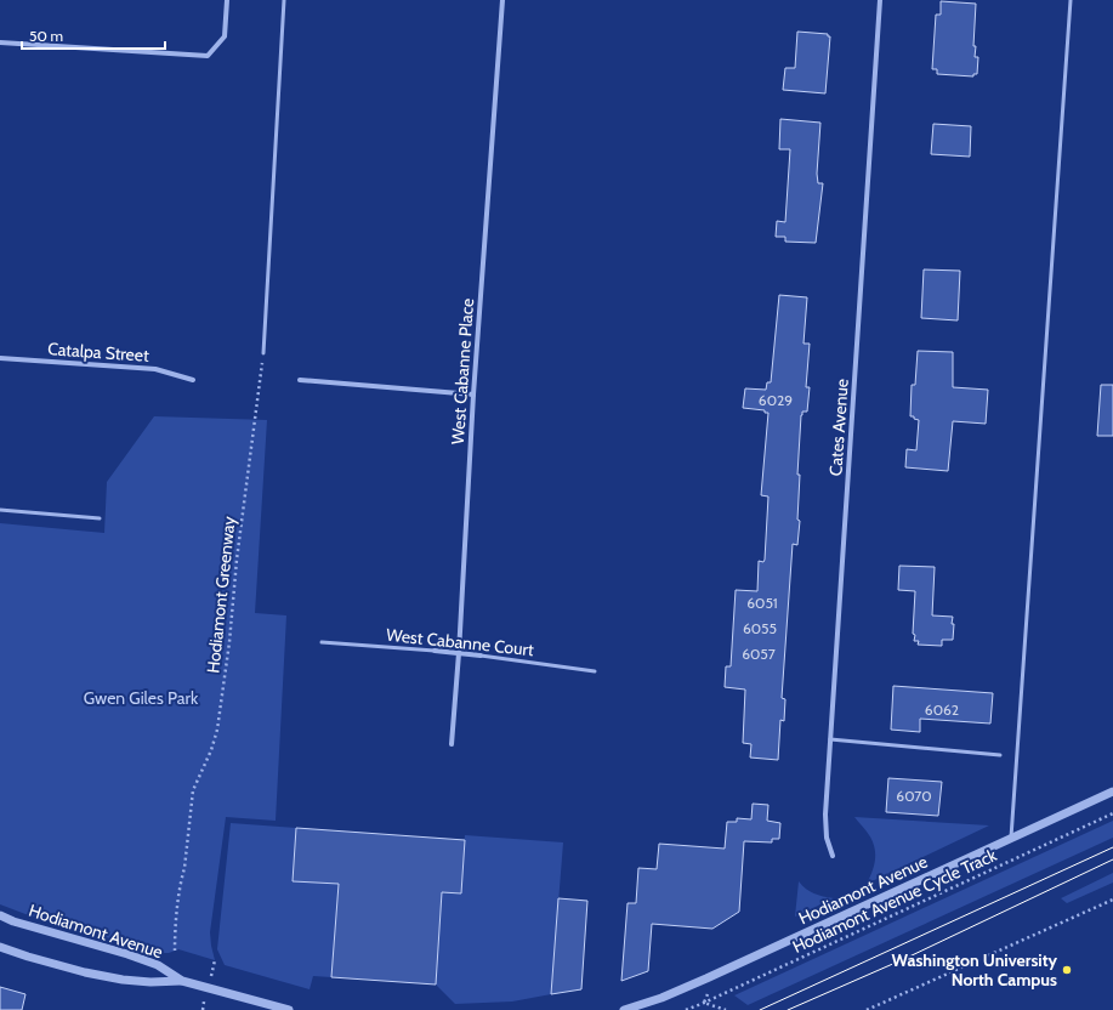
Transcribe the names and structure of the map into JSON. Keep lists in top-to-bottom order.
{
  "streets": {
    "street": [
      "Catalpa Street",
      "West Cabanne Place",
      "Cates Avenue",
      "West Cabanne Court",
      "Hodiamont Avenue"
    ],
    "path": ["Hodiamont Greenway", "Hodiamont Avenue Cycle Track"]
  },
  "crossings": [
    ["West Cabanne Place", "West Cabanne Court"]
  ],
  "parks": ["Gwen Giles Park"],
  "places": ["Washington University North Campus"],
  "house_numbers": [
    "6029",
    "6051",
    "6055",
    "6057",
    "6062",
    "6070"
  ],
  "scale_bar": "50 m"
}
